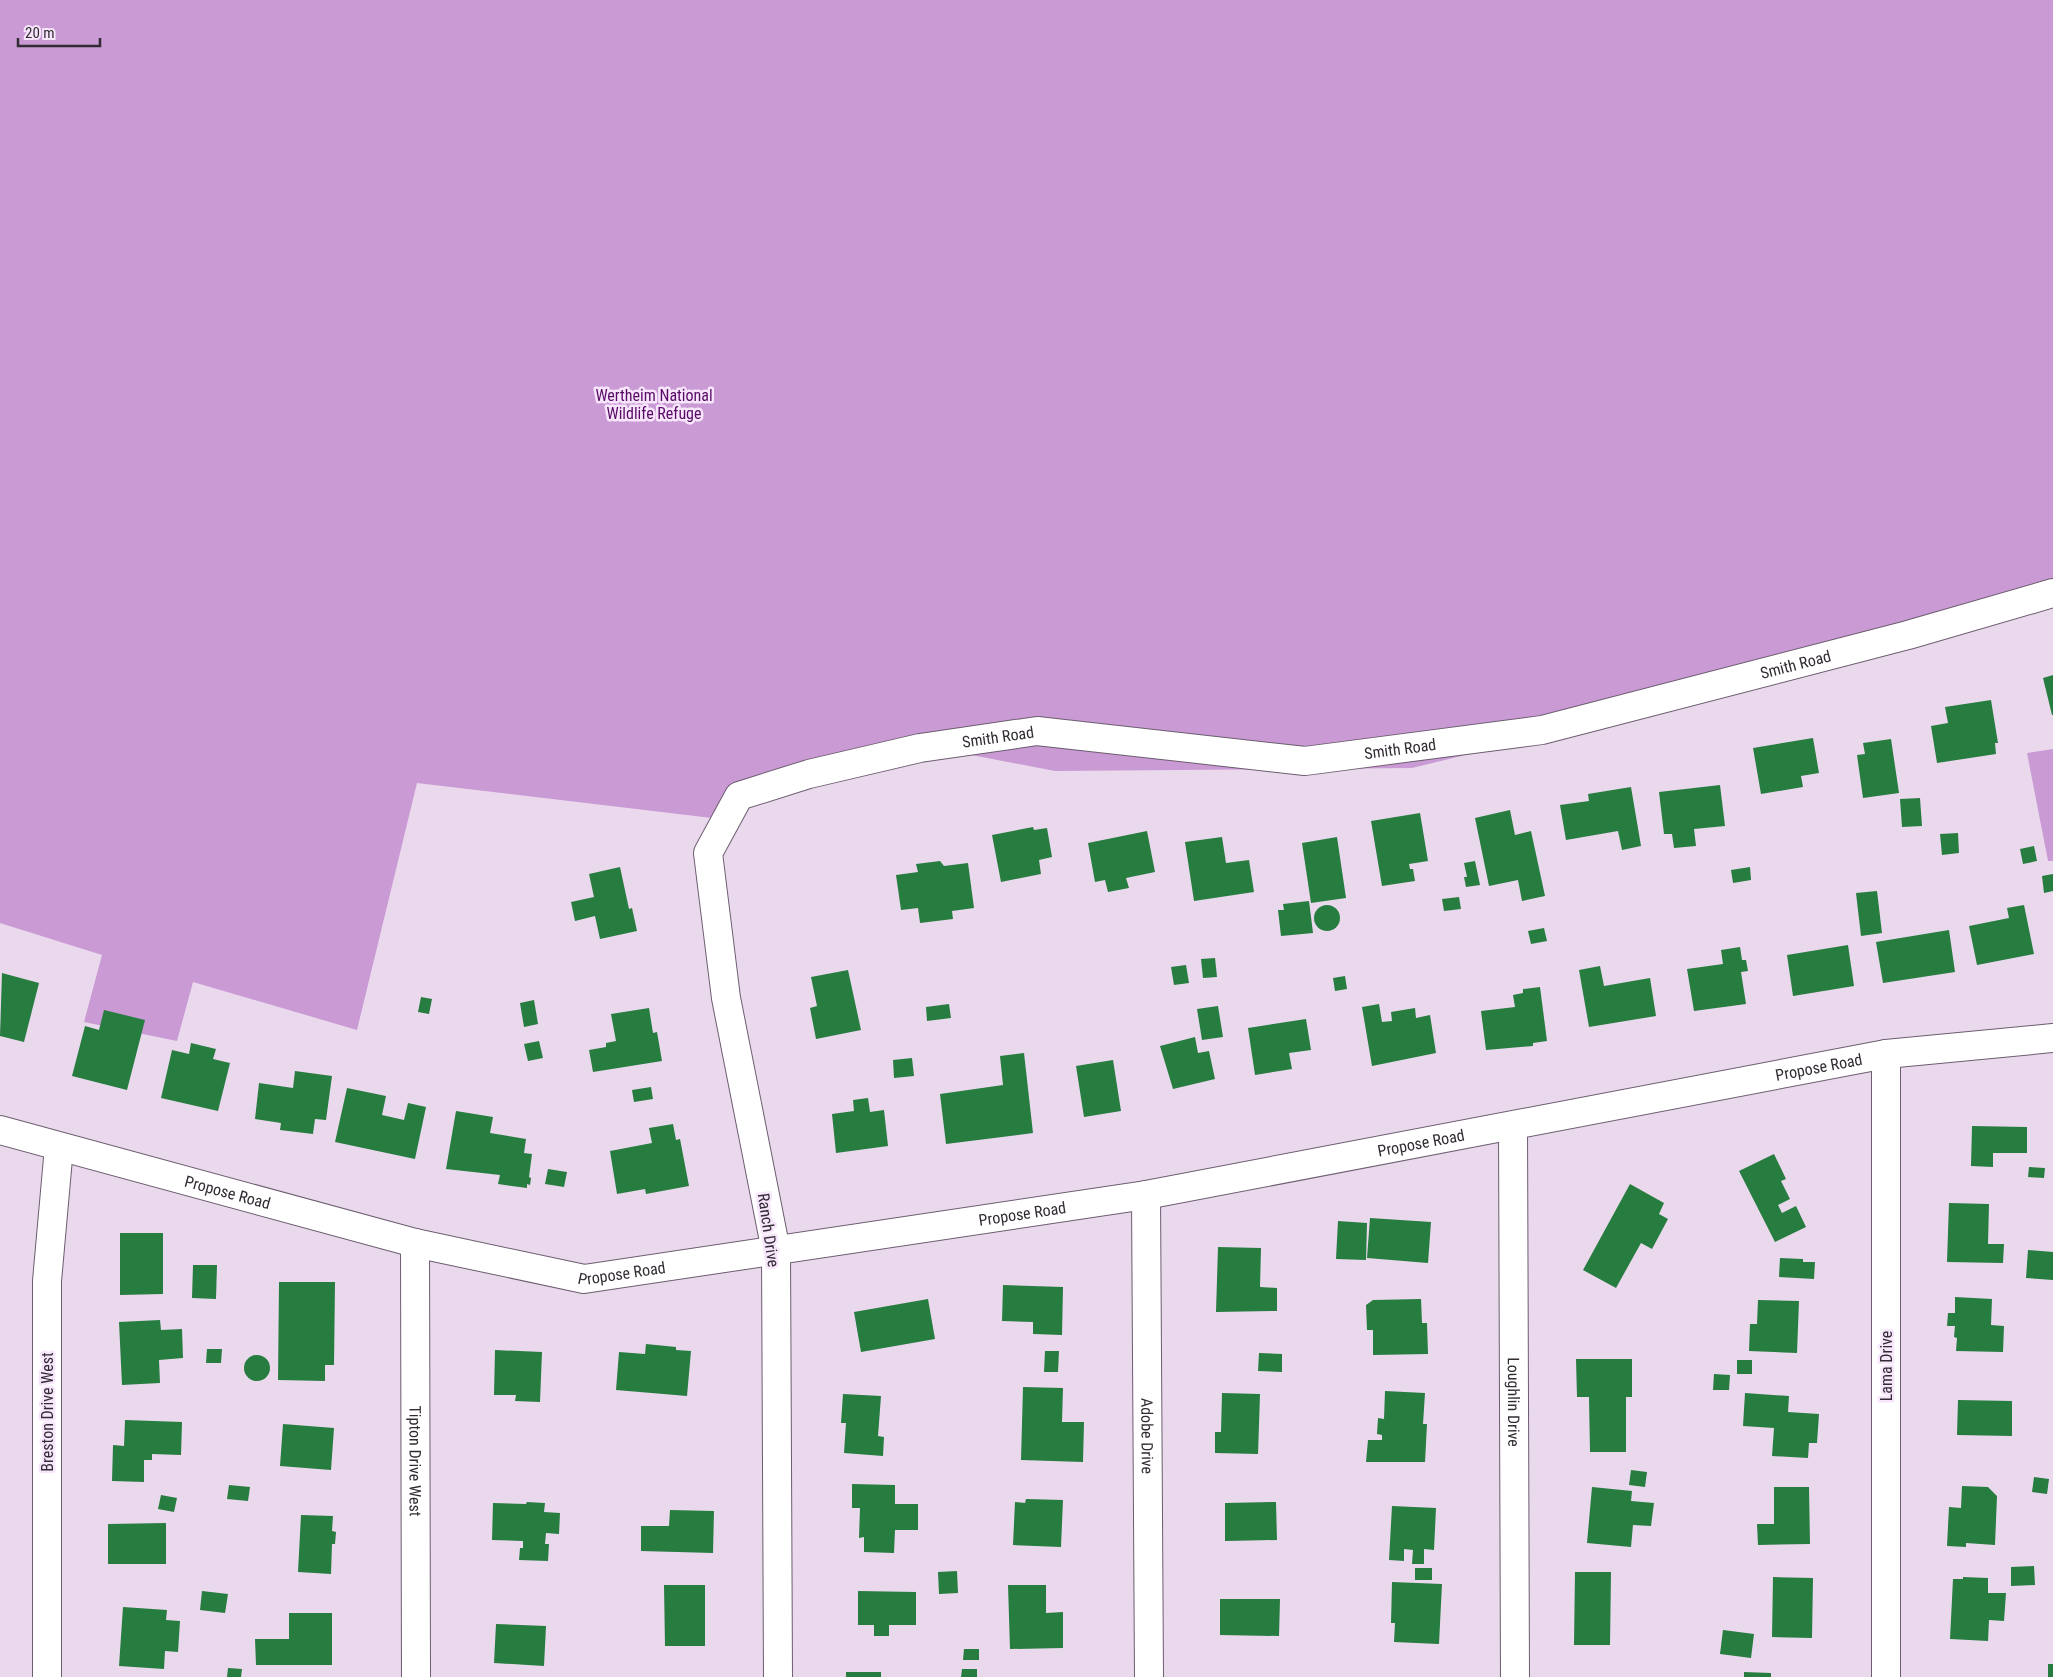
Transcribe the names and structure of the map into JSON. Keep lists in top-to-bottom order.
{
  "streets": {
    "street": [
      "Smith Road",
      "Propose Road",
      "Ranch Drive",
      "Lama Drive",
      "Loughlin Drive",
      "Breston Drive West",
      "Adobe Drive",
      "Tipton Drive West"
    ]
  },
  "crossings": [
    ["Smith Road", "Ranch Drive"],
    ["Propose Road", "Ranch Drive"],
    ["Propose Road", "Lama Drive"],
    ["Propose Road", "Loughlin Drive"],
    ["Propose Road", "Breston Drive West"],
    ["Propose Road", "Adobe Drive"],
    ["Propose Road", "Tipton Drive West"]
  ],
  "parks": ["Wertheim National Wildlife Refuge"],
  "scale_bar": "20 m"
}
